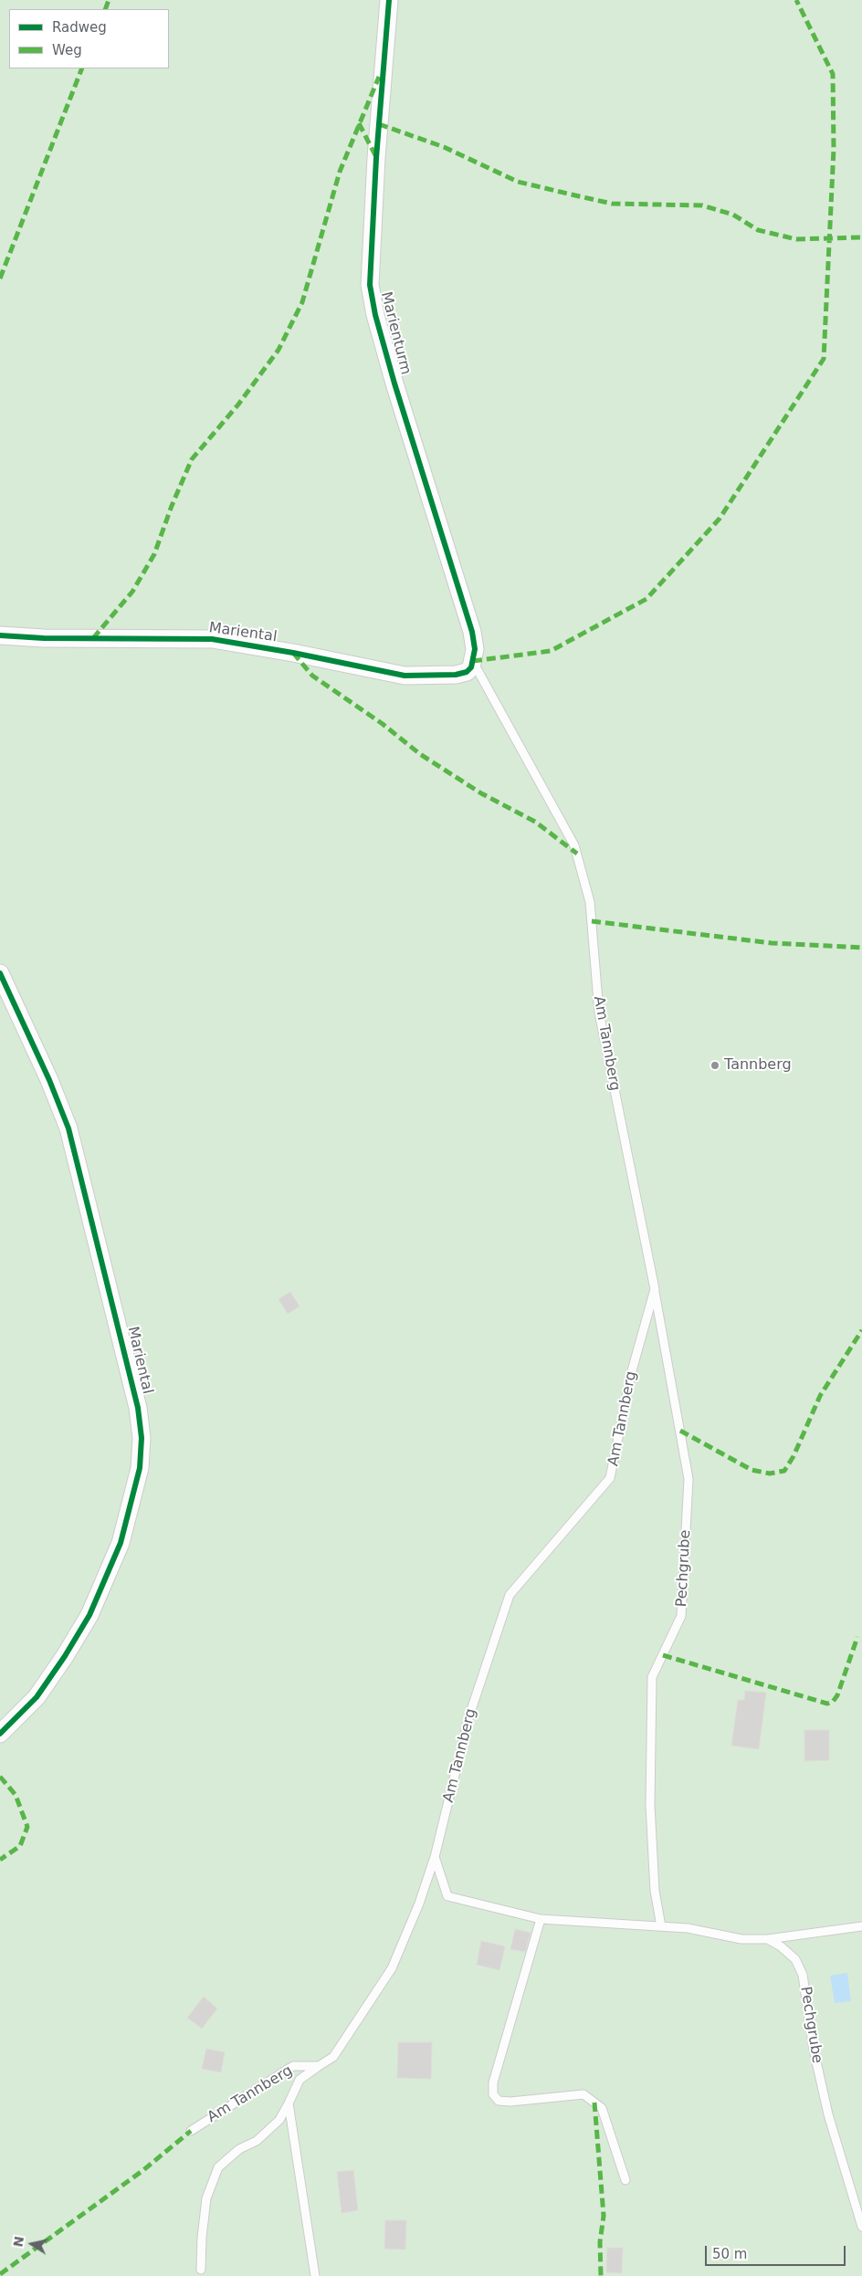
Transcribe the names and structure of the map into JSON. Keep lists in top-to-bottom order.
{
  "streets": {
    "street": ["Marienturm", "Mariental"],
    "lane": ["Am Tannberg", "Pechgrube"]
  },
  "crossings": [
    ["Marienturm", "Mariental"],
    ["Marienturm", "Am Tannberg"],
    ["Mariental", "Am Tannberg"],
    ["Am Tannberg", "Pechgrube"]
  ],
  "places": ["Tannberg"],
  "legend": ["Radweg", "Weg"],
  "scale_bar": "50 m",
  "north": "left"
}
